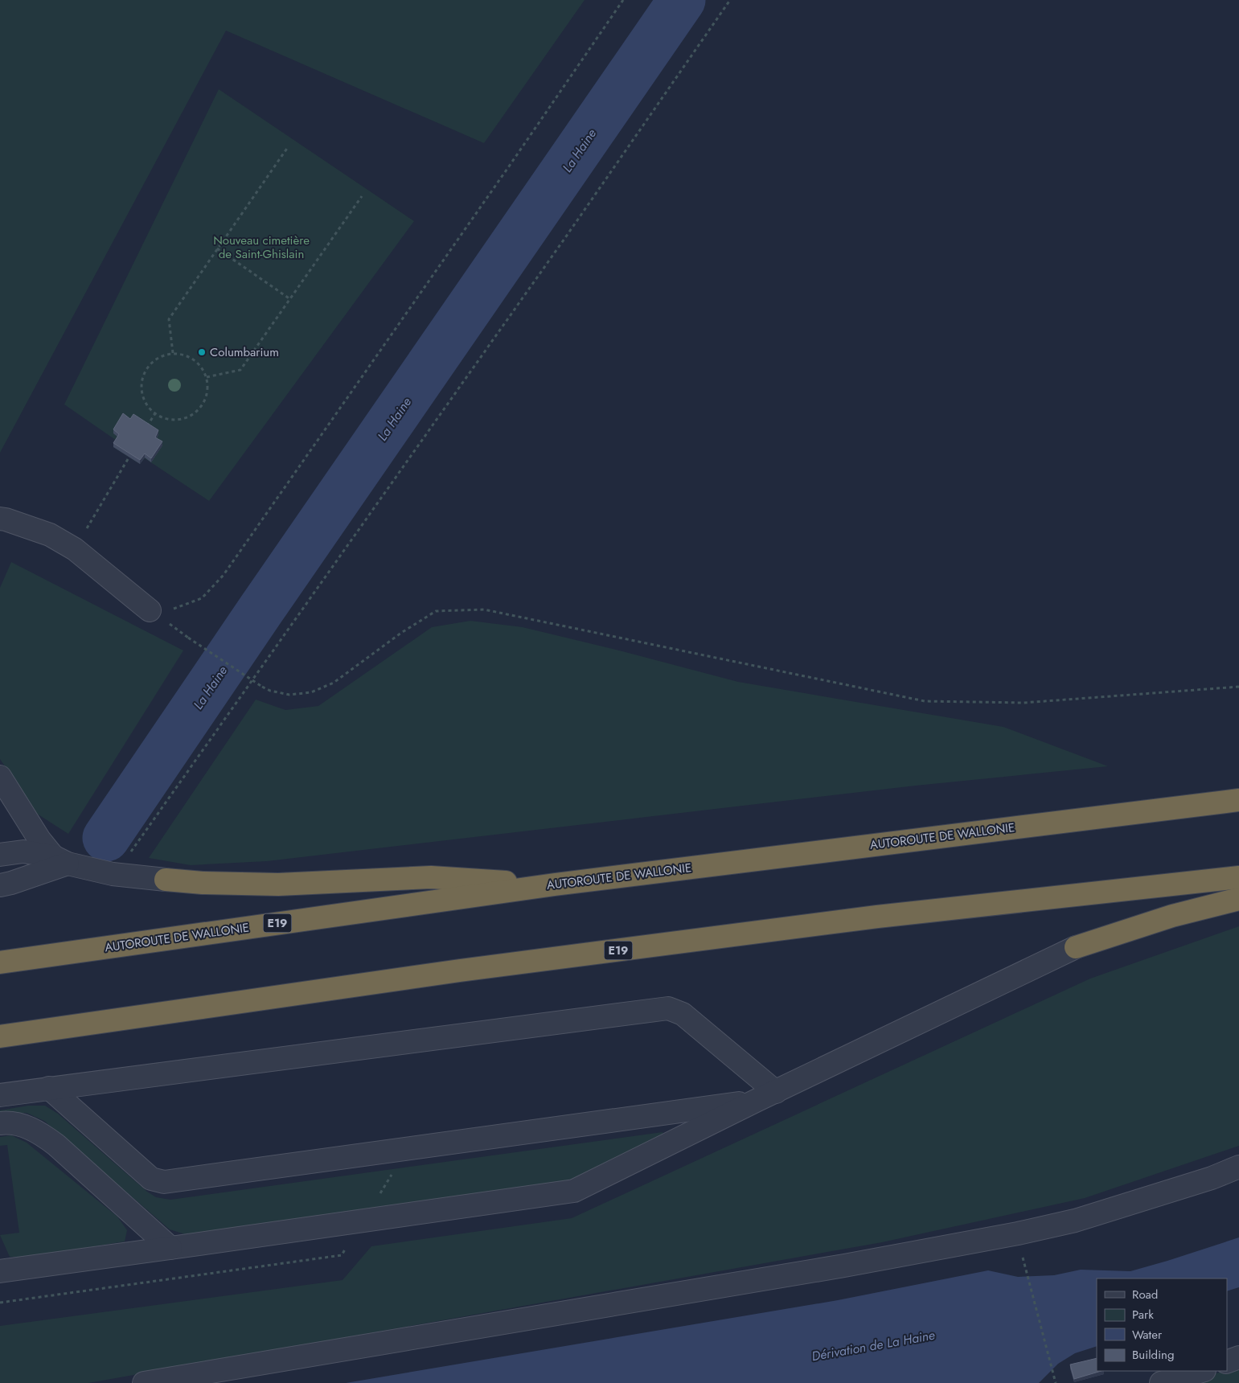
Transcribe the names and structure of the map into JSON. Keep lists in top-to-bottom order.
{
  "streets": {
    "highway": ["AUTOROUTE DE WALLONIE", "E19"]
  },
  "water": ["La Haine", "Dérivation de La Haine"],
  "parks": ["Nouveau cimetière de Saint-Ghislain"],
  "places": ["Columbarium"],
  "legend": [
    "Road",
    "Park",
    "Water",
    "Building"
  ]
}
